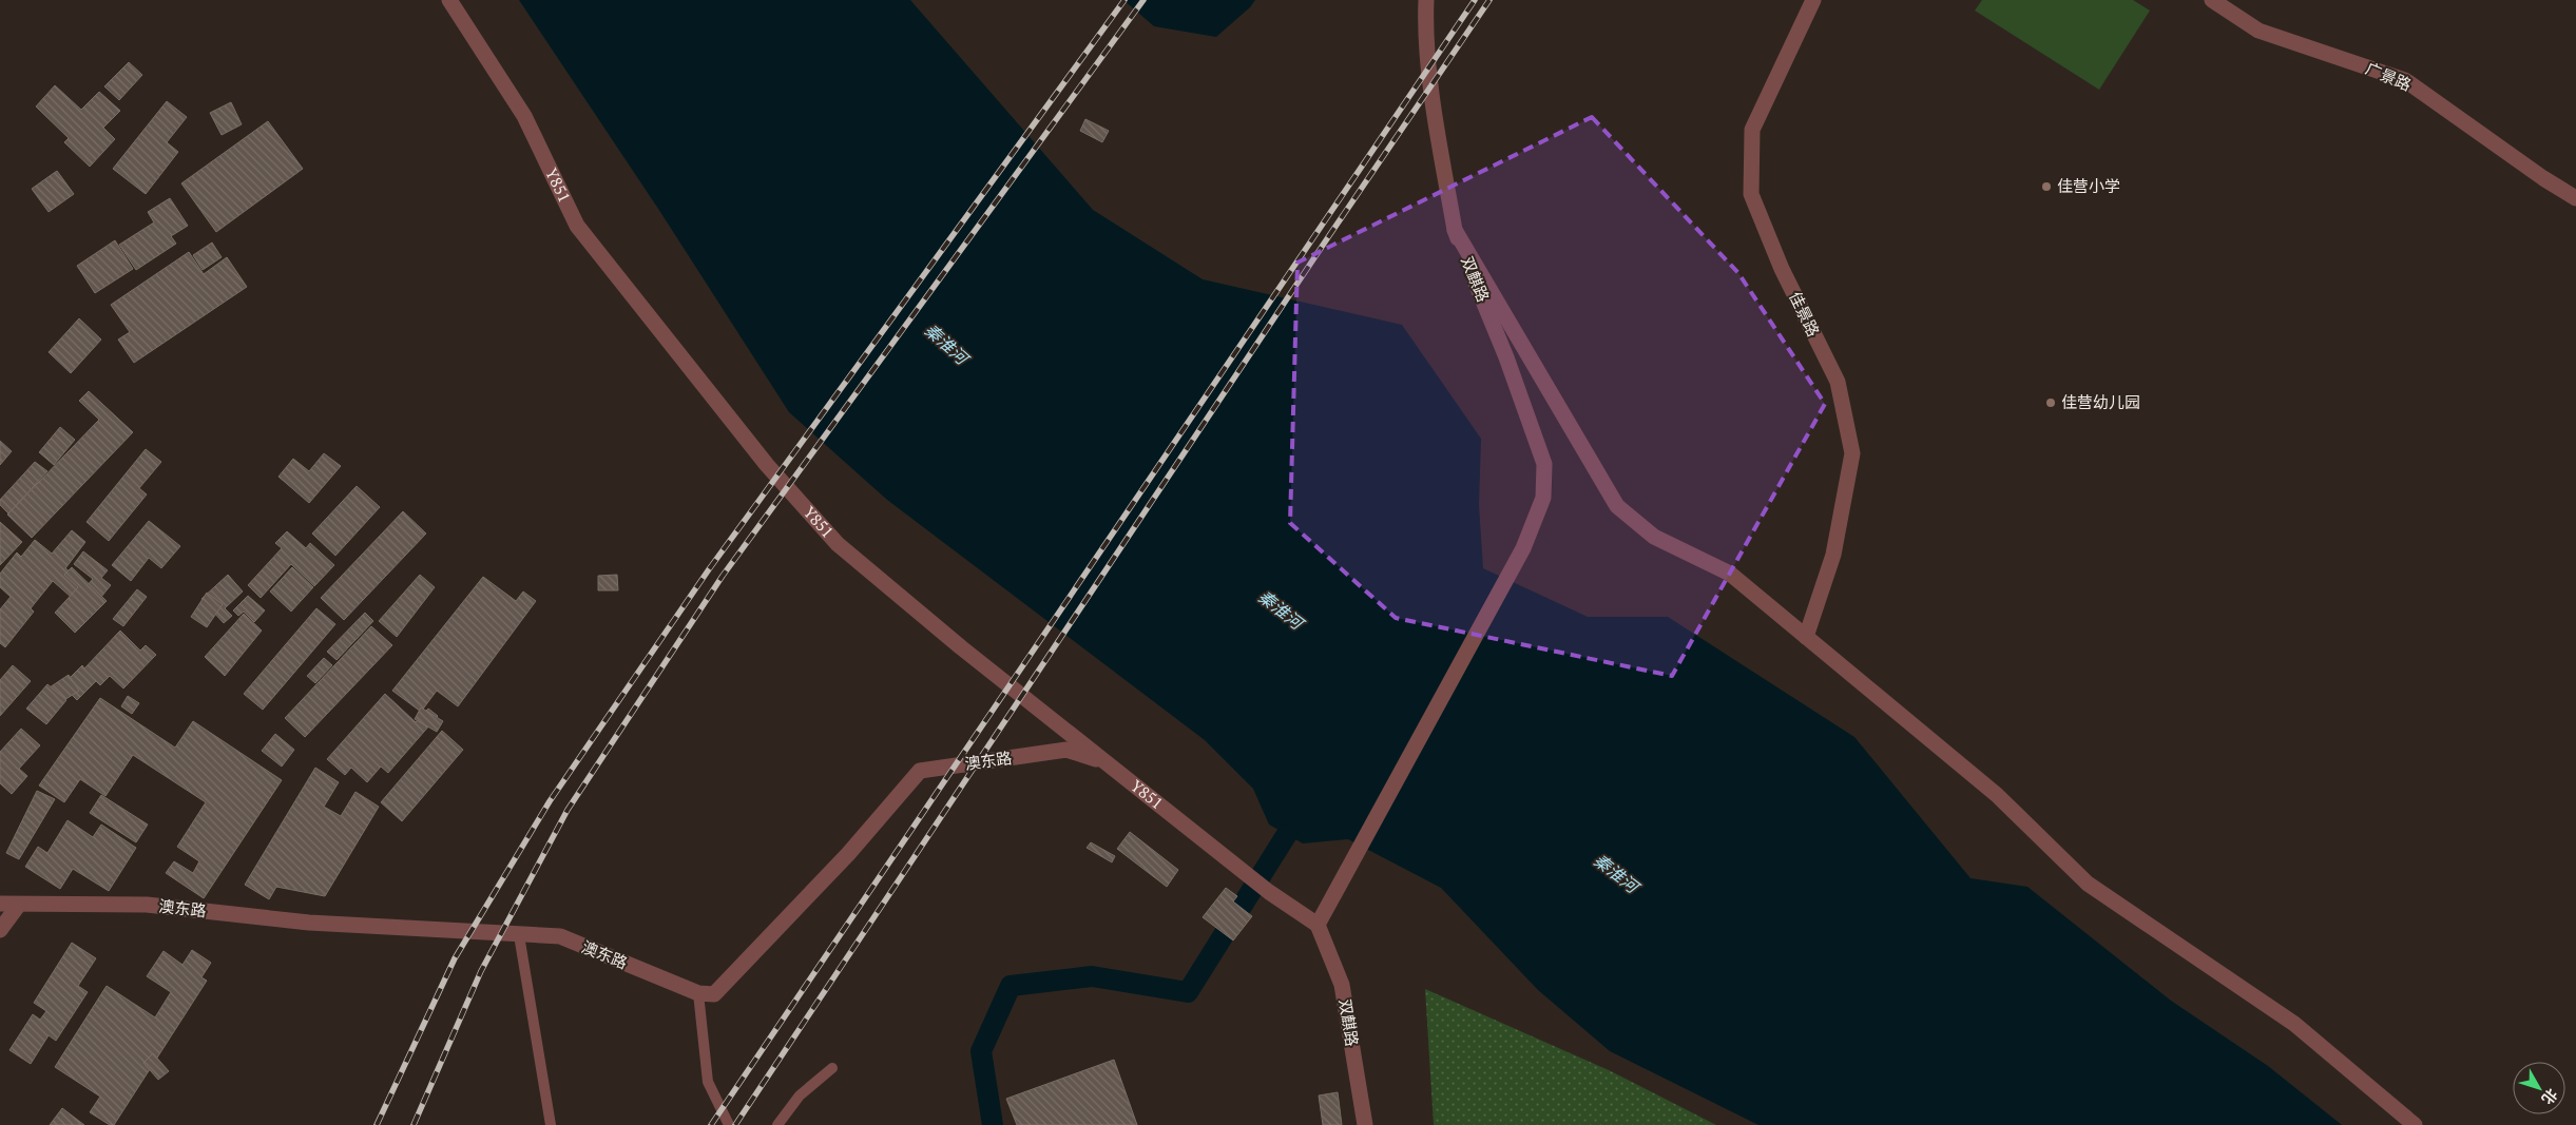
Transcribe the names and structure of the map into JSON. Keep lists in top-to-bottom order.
{
  "streets": {
    "street": [
      "广景路",
      "Y851",
      "双麒路",
      "佳景路",
      "澳东路"
    ]
  },
  "crossings": [
    ["Y851", "双麒路"],
    ["Y851", "澳东路"]
  ],
  "water": ["秦淮河"],
  "places": ["佳营小学", "佳营幼儿园"],
  "north": "bottom right"
}
